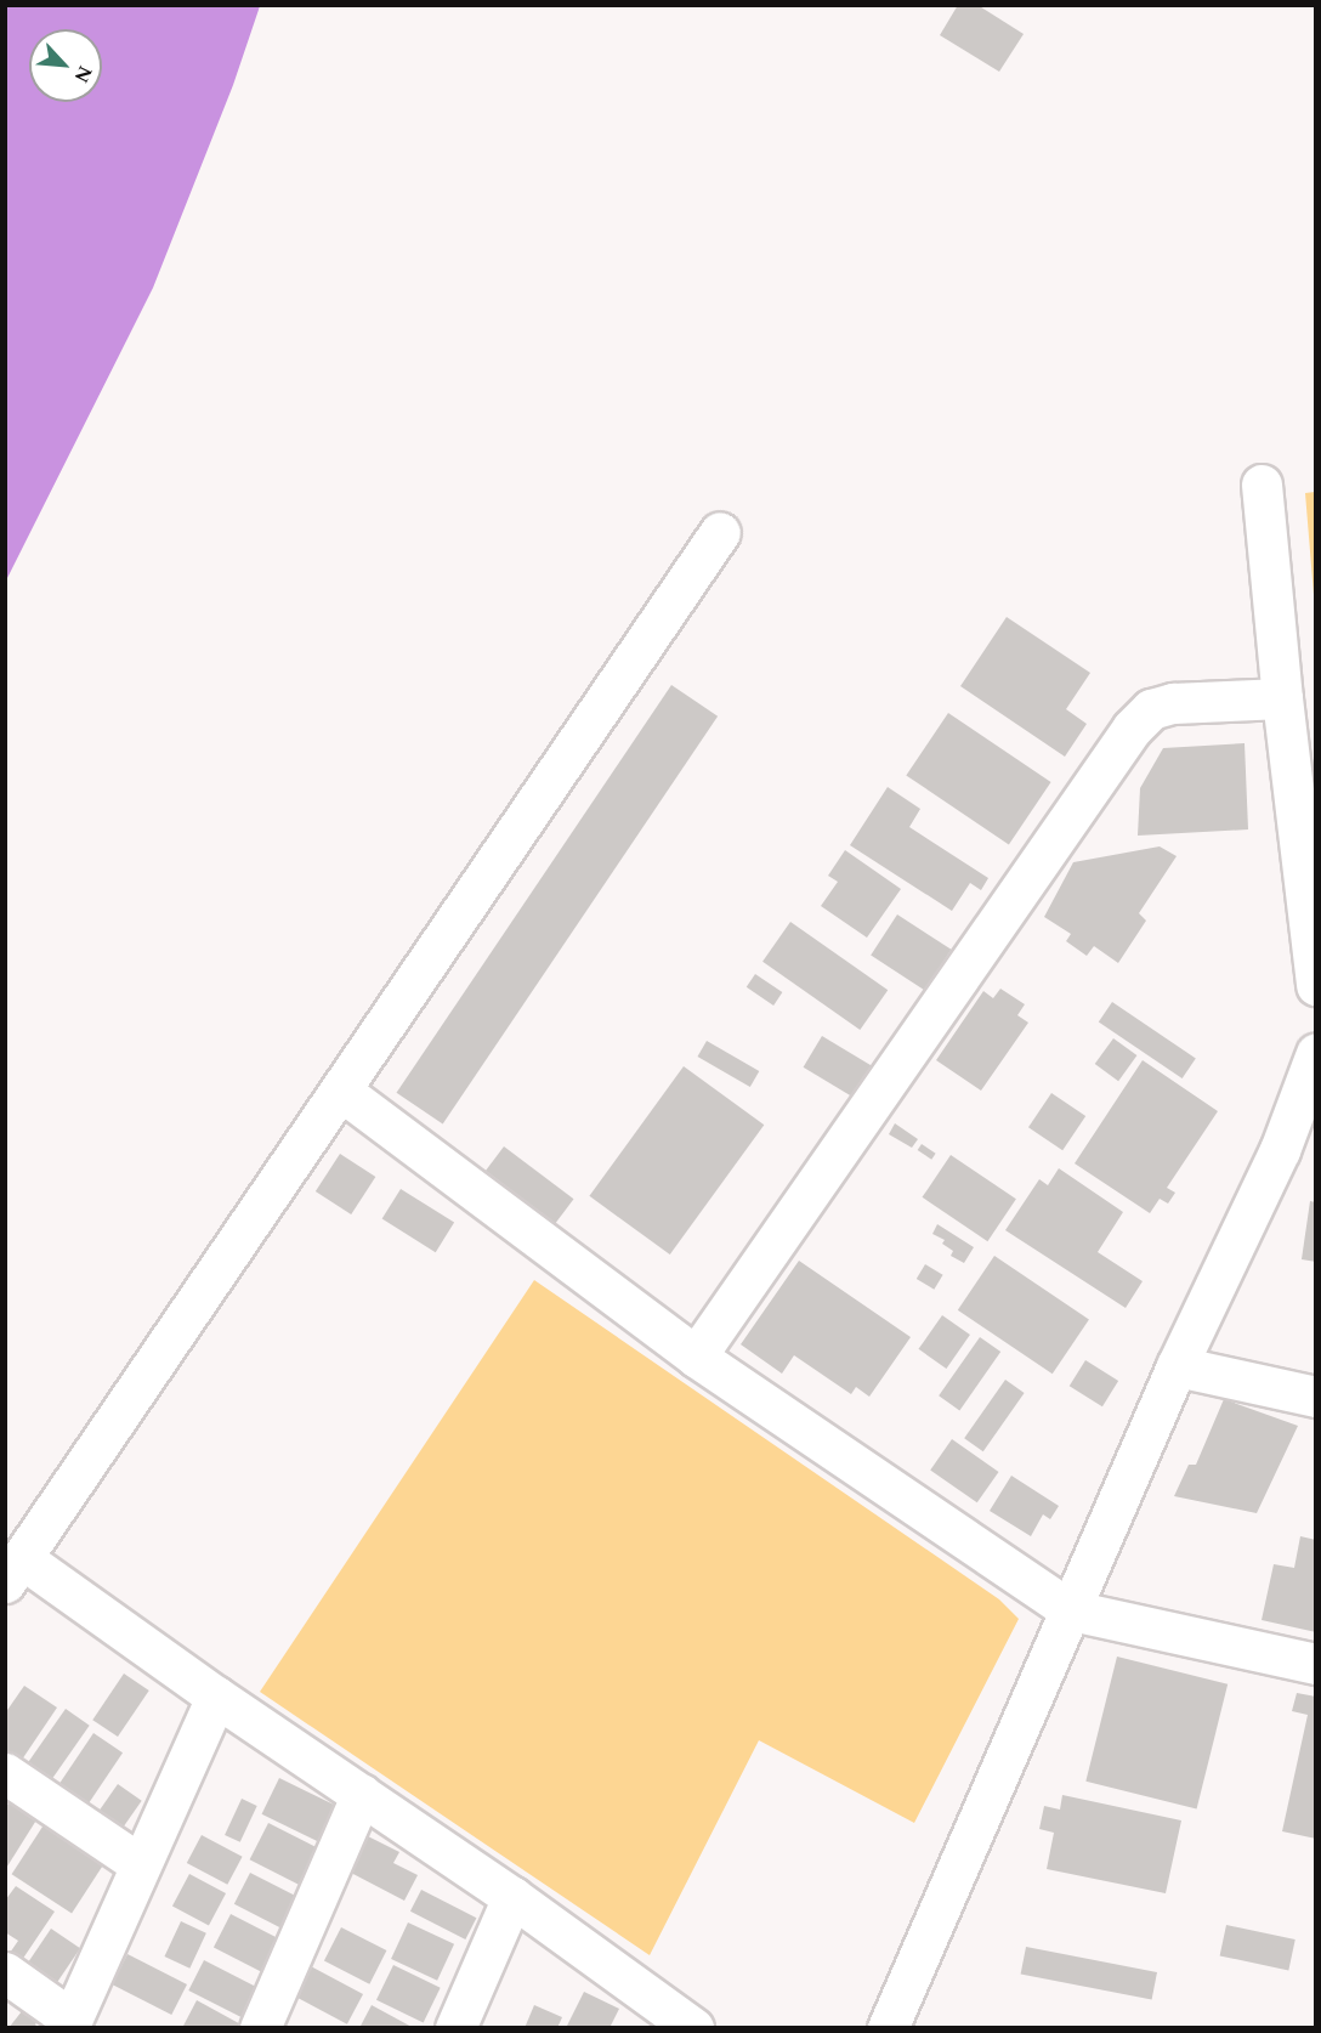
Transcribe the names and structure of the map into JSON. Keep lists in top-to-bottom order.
{
  "north": "bottom right"
}
